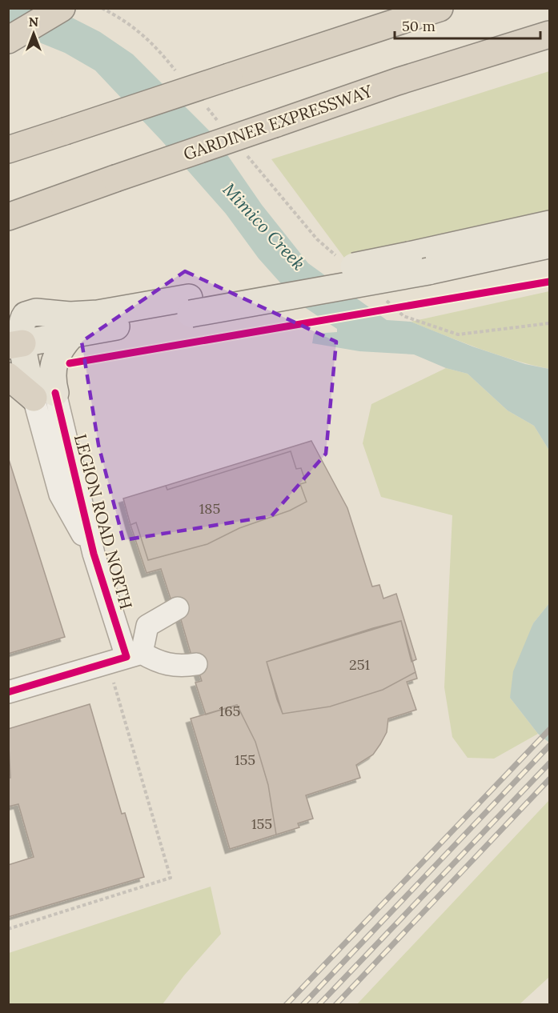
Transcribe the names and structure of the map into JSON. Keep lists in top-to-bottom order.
{
  "streets": {
    "highway": ["GARDINER EXPRESSWAY"],
    "street": ["LEGION ROAD NORTH"]
  },
  "water": ["Mimico Creek"],
  "house_numbers": [
    "185",
    "251",
    "165",
    "155",
    "155"
  ],
  "scale_bar": "50 m",
  "north": "top"
}
